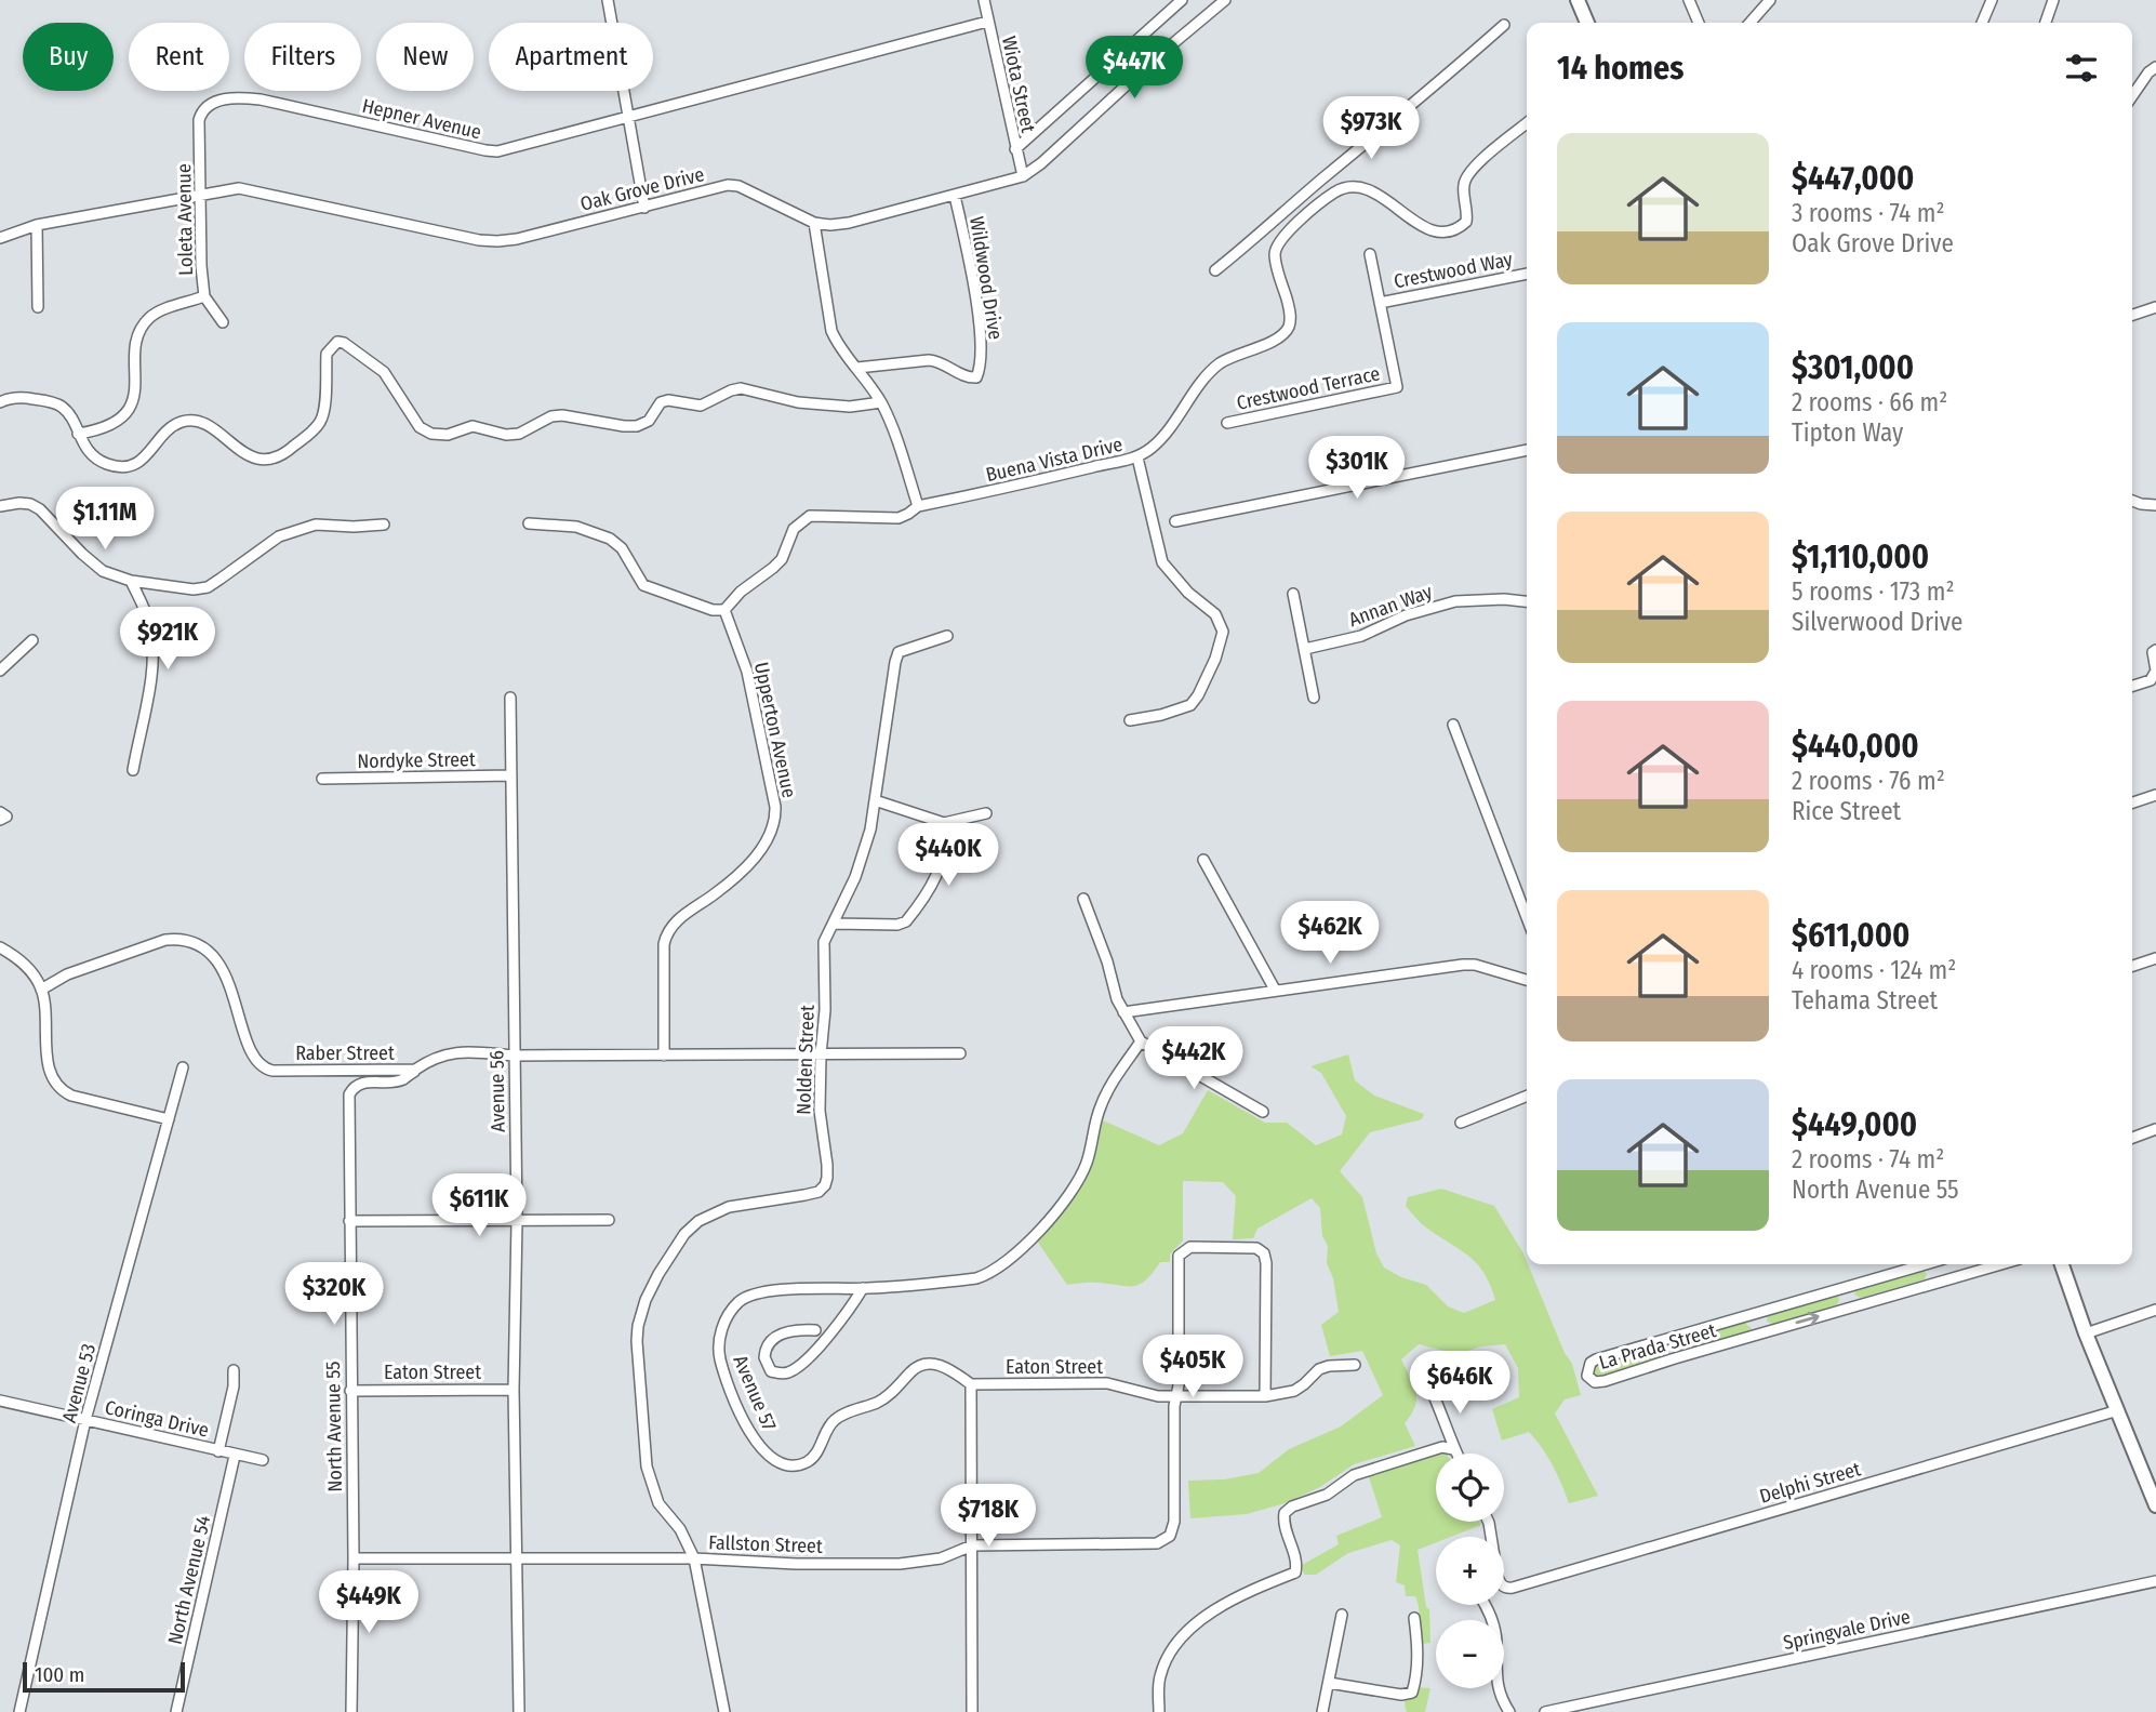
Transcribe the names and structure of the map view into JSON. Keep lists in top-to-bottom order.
{
  "streets": {
    "street": [
      "Wiota Street",
      "Hepner Avenue",
      "Oak Grove Drive",
      "Loleta Avenue",
      "Crestwood Way",
      "Wildwood Drive",
      "Crestwood Terrace",
      "Buena Vista Drive",
      "Annan Way",
      "Upperton Avenue",
      "Nordyke Street",
      "Raber Street",
      "Nolden Street",
      "Avenue 56",
      "La Prada Street",
      "Eaton Street",
      "Avenue 53",
      "Avenue 57",
      "Coringa Drive",
      "North Avenue 55",
      "Delphi Street",
      "Fallston Street",
      "North Avenue 54",
      "Springvale Drive"
    ]
  },
  "crossings": [
    ["Wiota Street", "Hepner Avenue"],
    ["Wiota Street", "Oak Grove Drive"],
    ["Hepner Avenue", "Loleta Avenue"],
    ["Oak Grove Drive", "Loleta Avenue"],
    ["Oak Grove Drive", "Wildwood Drive"],
    ["Crestwood Way", "Crestwood Terrace"],
    ["Upperton Avenue", "Raber Street"],
    ["Nordyke Street", "Avenue 56"],
    ["Raber Street", "Nolden Street"],
    ["Raber Street", "Avenue 56"],
    ["Raber Street", "North Avenue 55"],
    ["Nolden Street", "Fallston Street"],
    ["Avenue 56", "Eaton Street"],
    ["Avenue 56", "Fallston Street"],
    ["Eaton Street", "Avenue 57"],
    ["Eaton Street", "North Avenue 55"],
    ["Eaton Street", "Fallston Street"],
    ["Avenue 53", "Coringa Drive"],
    ["Coringa Drive", "North Avenue 54"],
    ["North Avenue 55", "Fallston Street"]
  ],
  "scale_bar": "100 m",
  "page": {
    "chip": [
      "Buy",
      "Rent",
      "Filters",
      "New",
      "Apartment"
    ],
    "heading": "14 homes",
    "price": [
      "$447K",
      "$973K",
      "$301K",
      "$1.11M",
      "$921K",
      "$440K",
      "$462K",
      "$442K",
      "$611K",
      "$320K",
      "$405K",
      "$646K",
      "$718K",
      "$449K"
    ],
    "list": [
      {
        "name": "$447,000",
        "note": "3 rooms · 74 m² · Oak Grove Drive"
      },
      {
        "name": "$301,000",
        "note": "2 rooms · 66 m² · Tipton Way"
      },
      {
        "name": "$1,110,000",
        "note": "5 rooms · 173 m² · Silverwood Drive"
      },
      {
        "name": "$440,000",
        "note": "2 rooms · 76 m² · Rice Street"
      },
      {
        "name": "$611,000",
        "note": "4 rooms · 124 m² · Tehama Street"
      },
      {
        "name": "$449,000",
        "note": "2 rooms · 74 m² · North Avenue 55"
      }
    ],
    "map_buttons": ["+", "−"],
    "scale": "100 m"
  }
}
